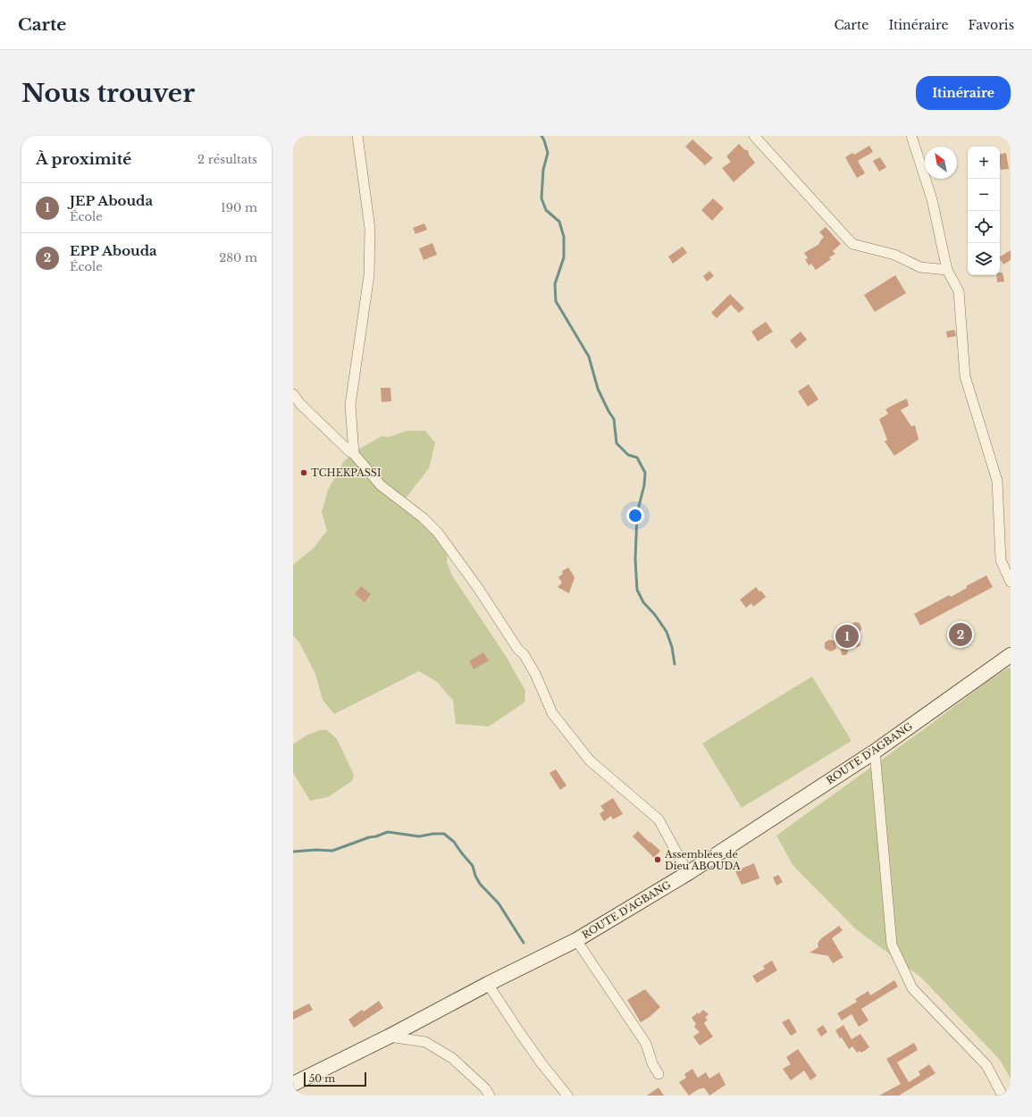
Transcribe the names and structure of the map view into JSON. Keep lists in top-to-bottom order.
{
  "streets": {
    "main road": ["ROUTE D'AGBANG"]
  },
  "places": ["TCHEKPASSI", "Assemblées de Dieu ABOUDA"],
  "scale_bar": "50 m",
  "north": "top left",
  "page": {
    "header": "Carte",
    "nav": ["Carte", "Itinéraire", "Favoris"],
    "buttons": "Itinéraire",
    "title": "Nous trouver",
    "heading": ["À proximité", "2 résultats"],
    "map_buttons": ["+", "−"],
    "list": [
      {
        "mark": "1",
        "name": "JEP Abouda",
        "note": "École",
        "value": "190 m"
      },
      {
        "mark": "2",
        "name": "EPP Abouda",
        "note": "École",
        "value": "280 m"
      }
    ],
    "pins": ["2", "1"],
    "scale": "50 m"
  }
}
